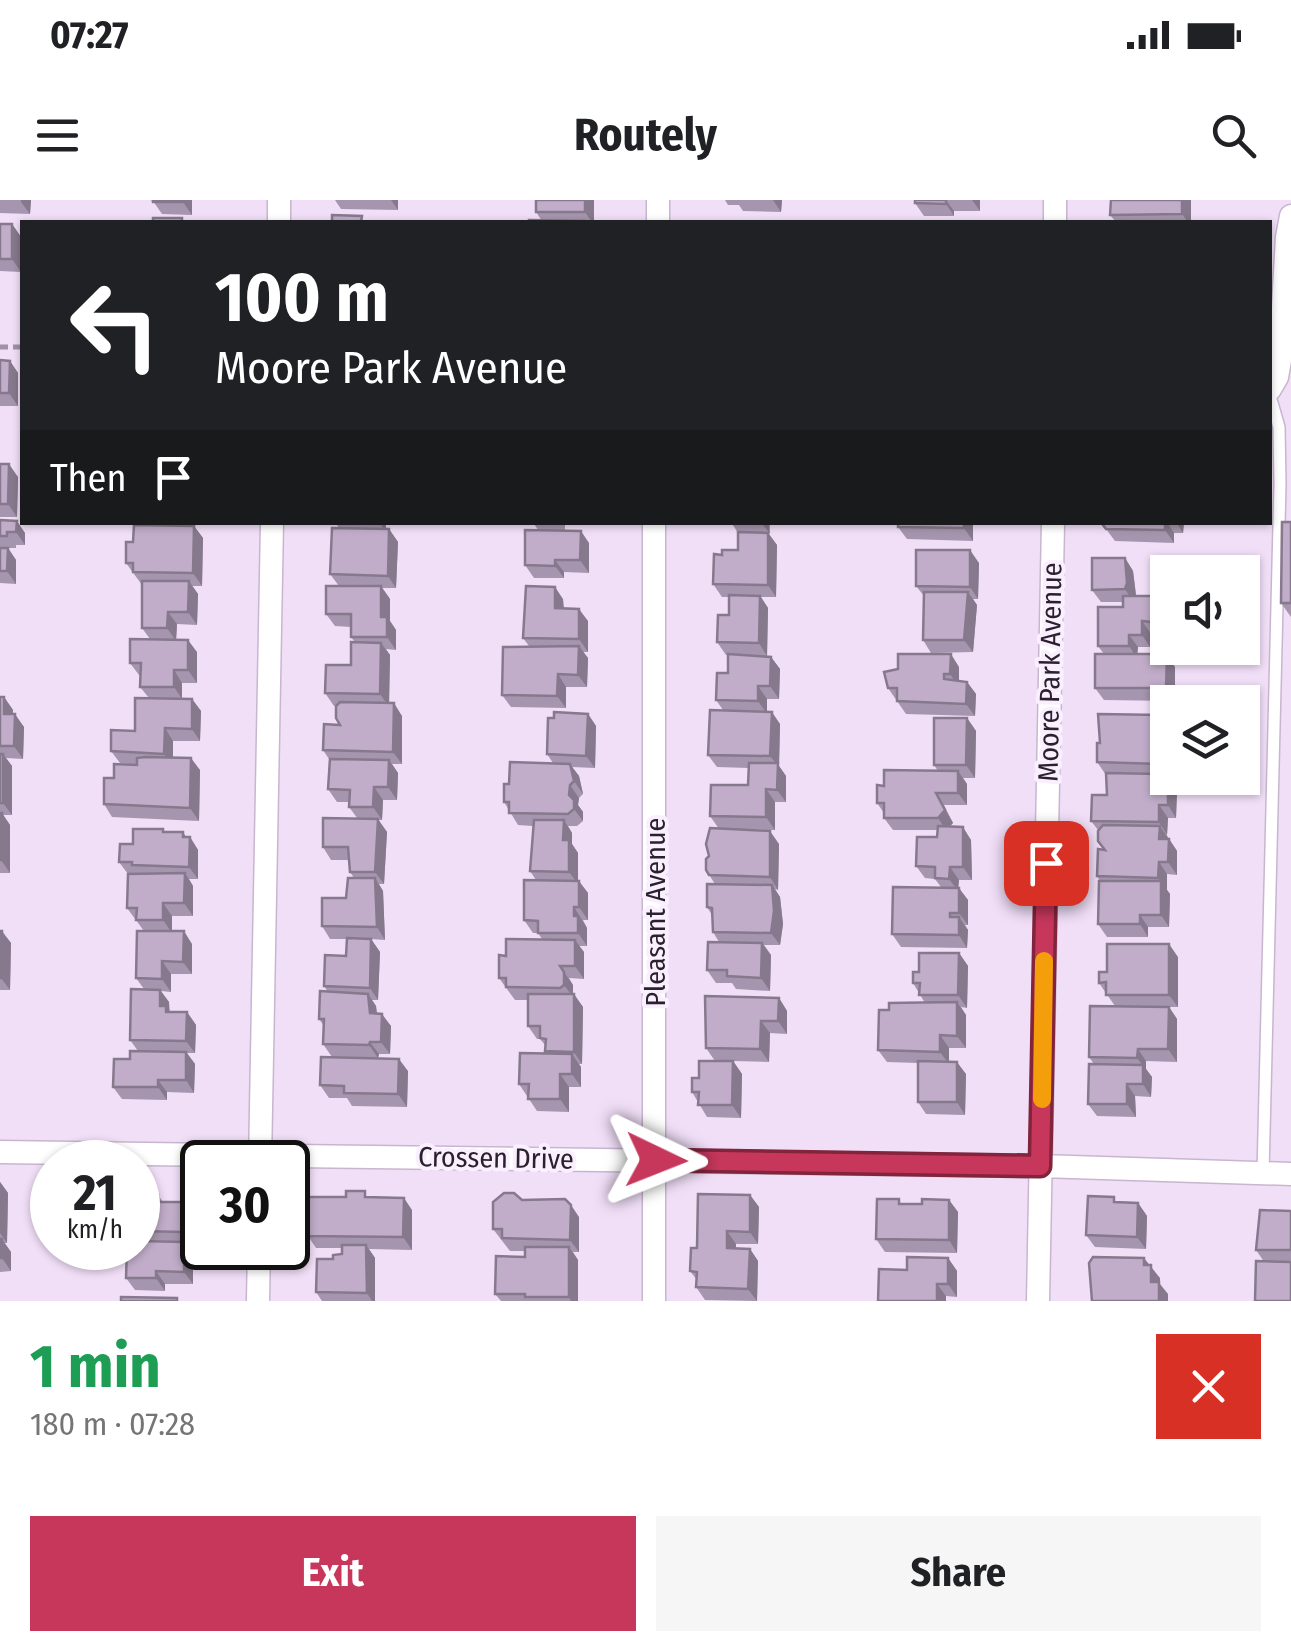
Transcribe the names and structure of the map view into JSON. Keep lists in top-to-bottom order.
{
  "streets": {
    "street": ["Moore Park Avenue", "Pleasant Avenue", "Crossen Drive"]
  },
  "crossings": [
    ["Moore Park Avenue", "Crossen Drive"],
    ["Pleasant Avenue", "Crossen Drive"]
  ],
  "page": {
    "status": "07:27",
    "header": "Routely",
    "turn": ["100 m", "Moore Park Avenue"],
    "then": "Then",
    "speed": "21 km/h",
    "limit": "30",
    "heading": ["1 min", "180 m · 07:28"],
    "buttons": ["Exit", "Share"]
  }
}
